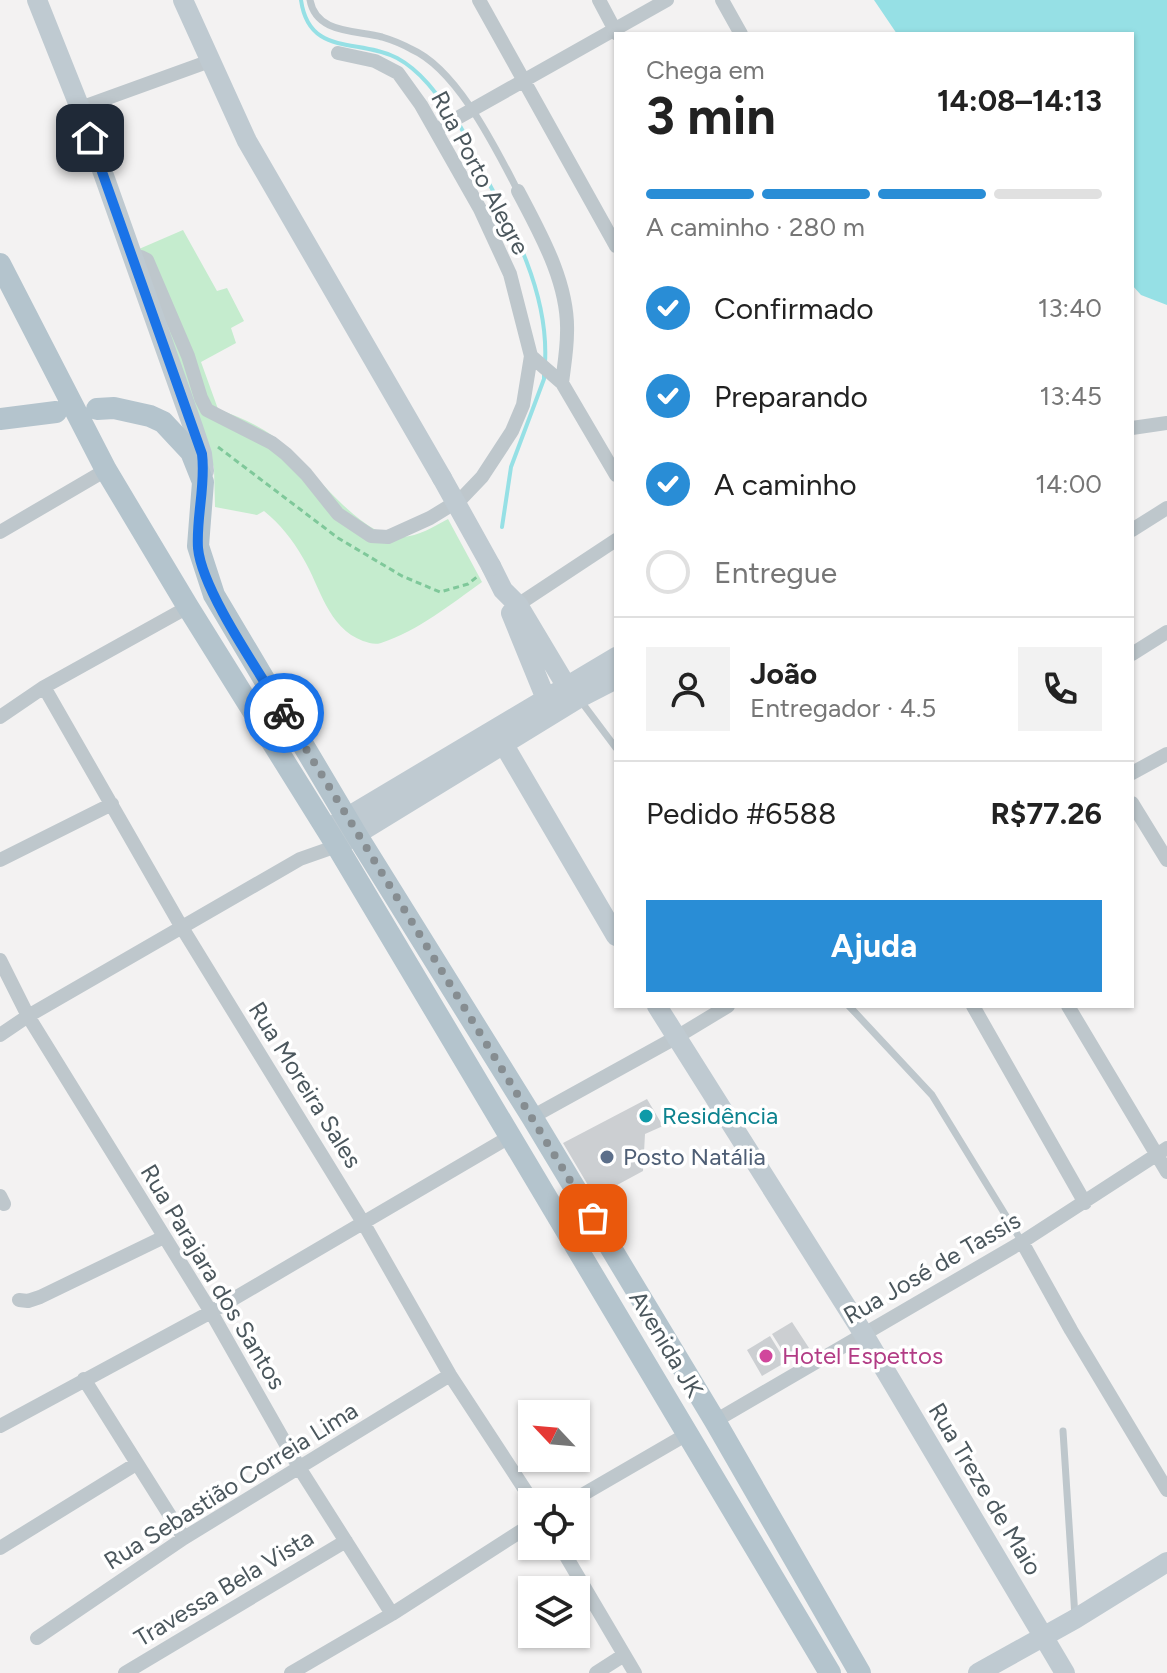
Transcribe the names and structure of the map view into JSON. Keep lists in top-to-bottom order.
{
  "streets": {
    "main road": ["Avenida JK"],
    "street": [
      "Rua Porto Alegre",
      "Rua Moreira Sales",
      "Rua José de Tassis",
      "Rua Parajara dos Santos",
      "Rua Sebastião Correia Lima",
      "Rua Treze de Maio",
      "Travessa Bela Vista"
    ]
  },
  "crossings": [
    ["Rua Moreira Sales", "Rua Sebastião Correia Lima"],
    ["Rua José de Tassis", "Avenida JK"],
    ["Rua José de Tassis", "Rua Treze de Maio"],
    ["Rua Parajara dos Santos", "Rua Sebastião Correia Lima"],
    ["Rua Parajara dos Santos", "Travessa Bela Vista"]
  ],
  "places": ["Residência", "Posto Natália", "Hotel Espettos"],
  "north": "top left",
  "page": {
    "heading": ["3 min", "Chega em", "14:08–14:13"],
    "panel": [
      "João",
      "Entregador · 4.5",
      "Pedido #6588",
      "R$77.26"
    ],
    "bar": "A caminho · 280 m",
    "list": [
      ["Confirmado", "13:40"],
      ["Preparando", "13:45"],
      ["A caminho", "14:00"],
      "Entregue"
    ],
    "buttons": "Ajuda"
  }
}
